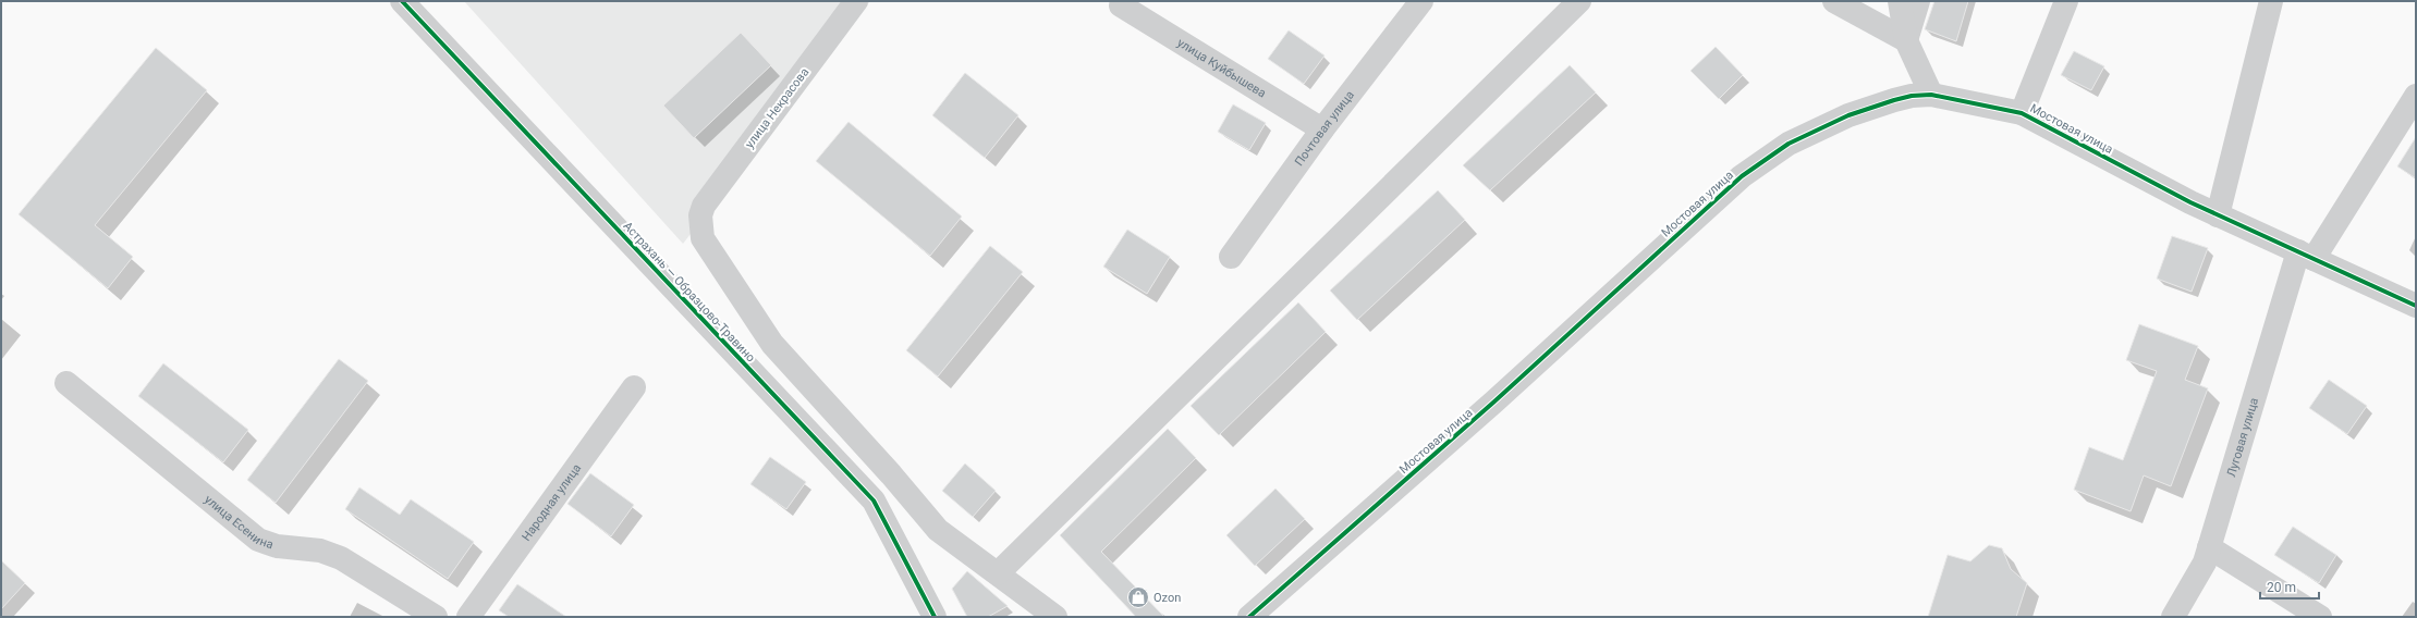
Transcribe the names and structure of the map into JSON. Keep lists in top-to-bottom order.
{
  "streets": {
    "street": [
      "улица Куйбышева",
      "улица Некрасова",
      "Почтовая улица",
      "Мостовая улица",
      "Астрахань — Образцово-Травино",
      "Луговая улица",
      "Народная улица",
      "улица Есенина"
    ]
  },
  "crossings": [
    ["улица Куйбышева", "Почтовая улица"],
    ["Мостовая улица", "Луговая улица"]
  ],
  "places": {
    "shop": ["Ozon"]
  },
  "scale_bar": "20 m"
}
